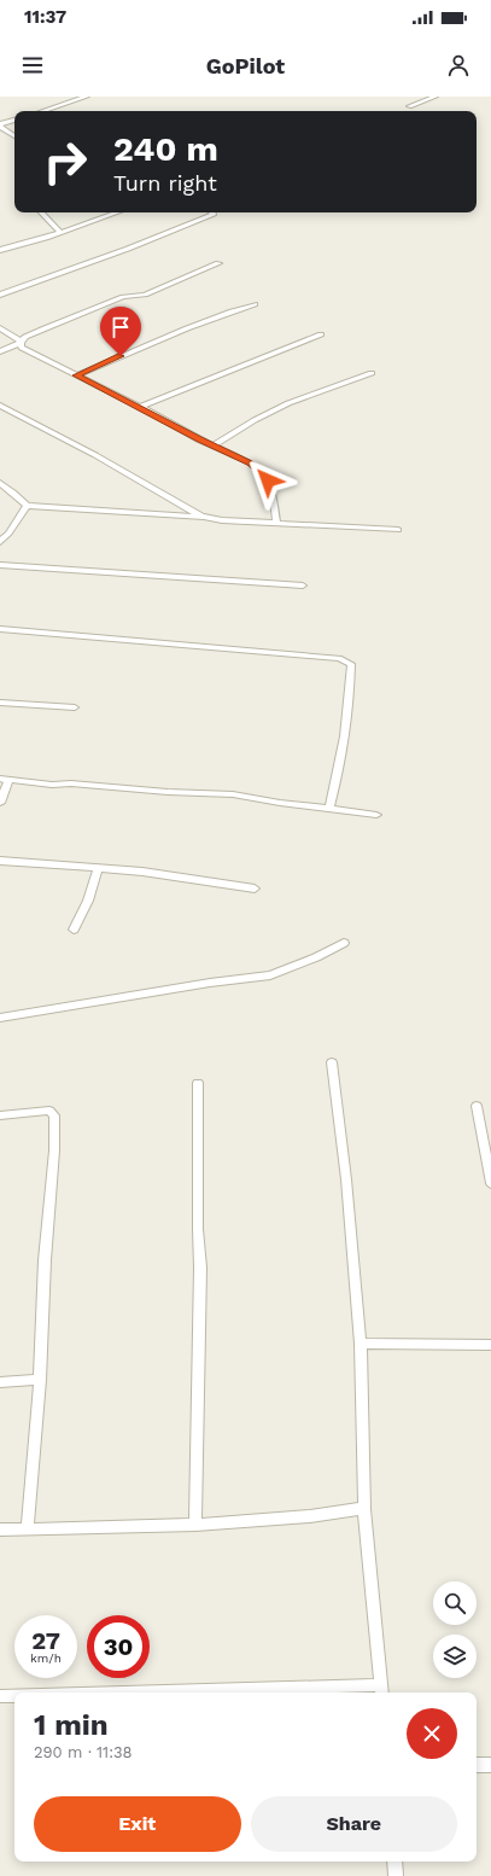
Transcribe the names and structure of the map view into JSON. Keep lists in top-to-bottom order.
{
  "page": {
    "status": "11:37",
    "header": "GoPilot",
    "turn": ["240 m", "Turn right"],
    "speed": "27 km/h",
    "limit": "30",
    "heading": ["1 min", "290 m · 11:38"],
    "buttons": ["Exit", "Share"]
  }
}
